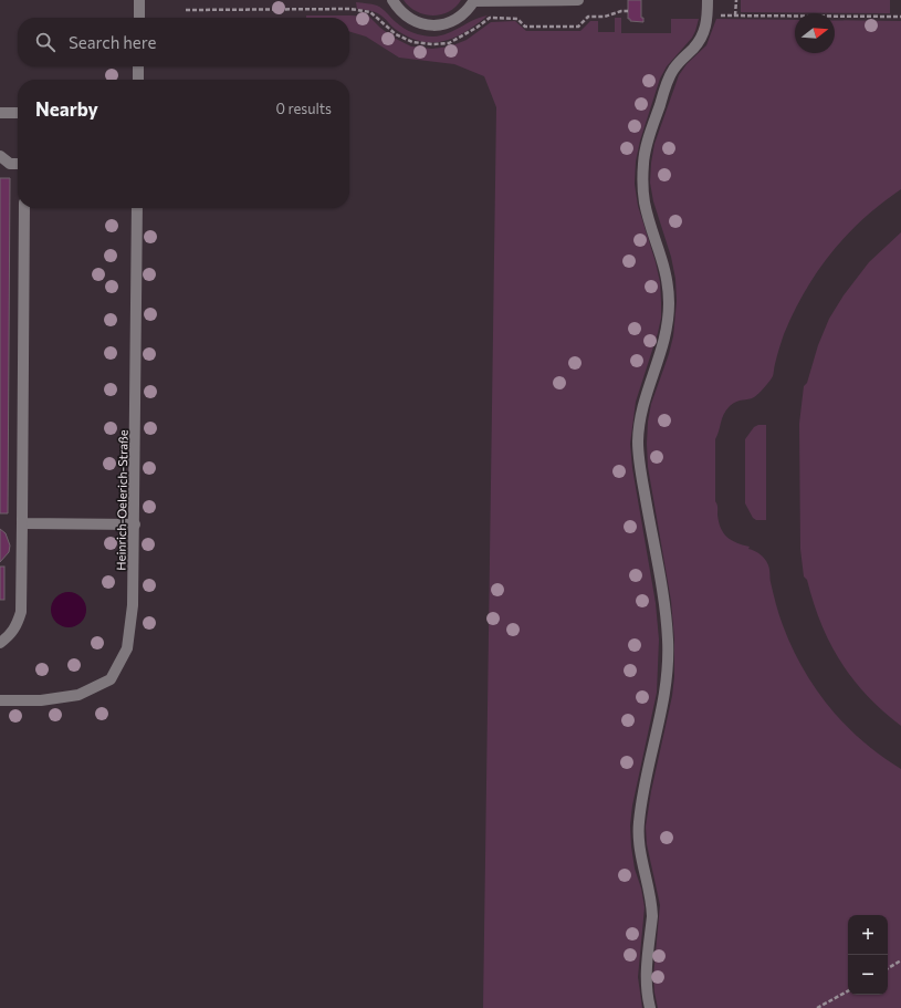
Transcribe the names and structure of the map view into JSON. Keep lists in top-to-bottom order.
{
  "streets": {
    "street": ["Heinrich-Oelerich-Straße"]
  },
  "north": "right",
  "page": {
    "search": "Search here",
    "heading": ["Nearby", "0 results"],
    "map_buttons": ["+", "−"]
  }
}
